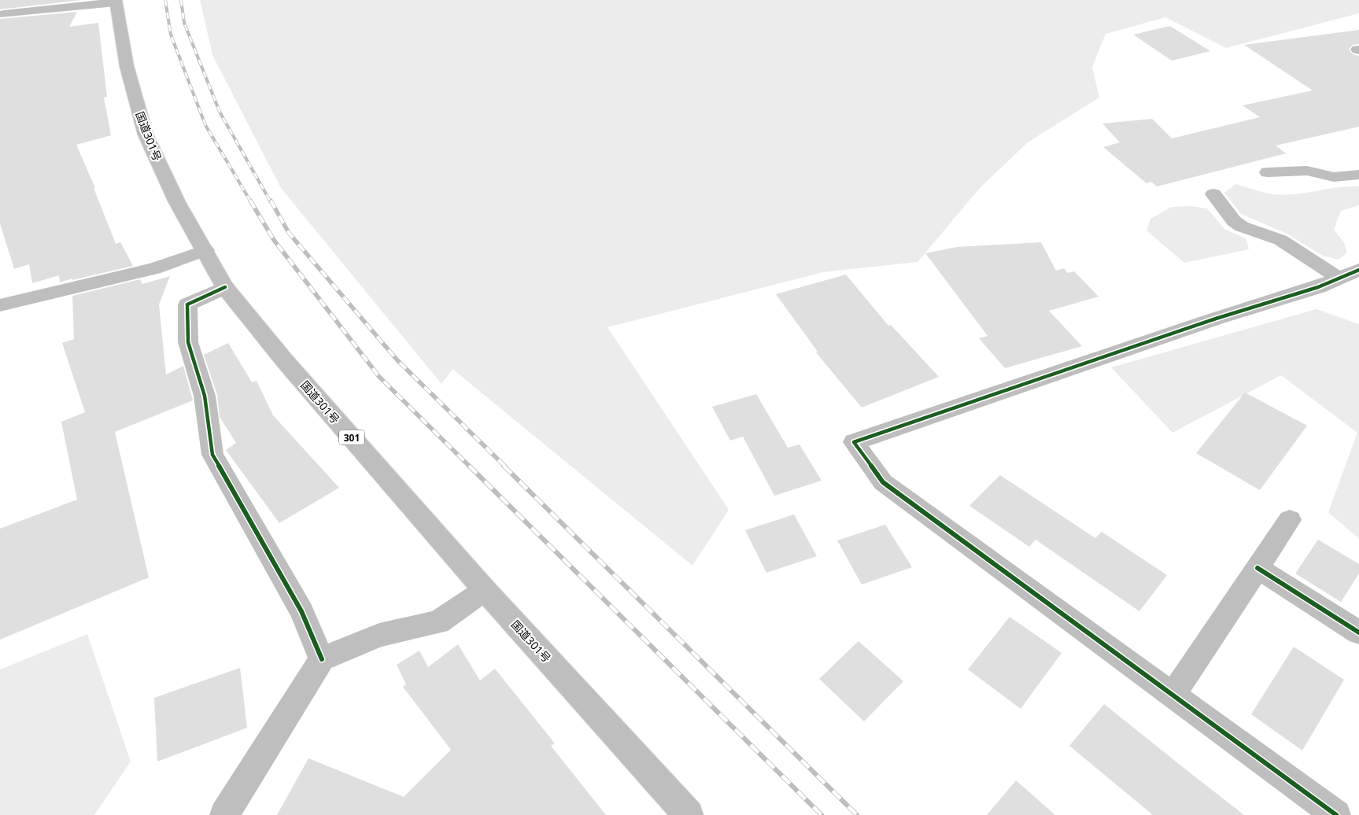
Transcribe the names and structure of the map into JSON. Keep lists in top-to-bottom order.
{
  "streets": {
    "main road": ["国道301号", "301"]
  }
}
